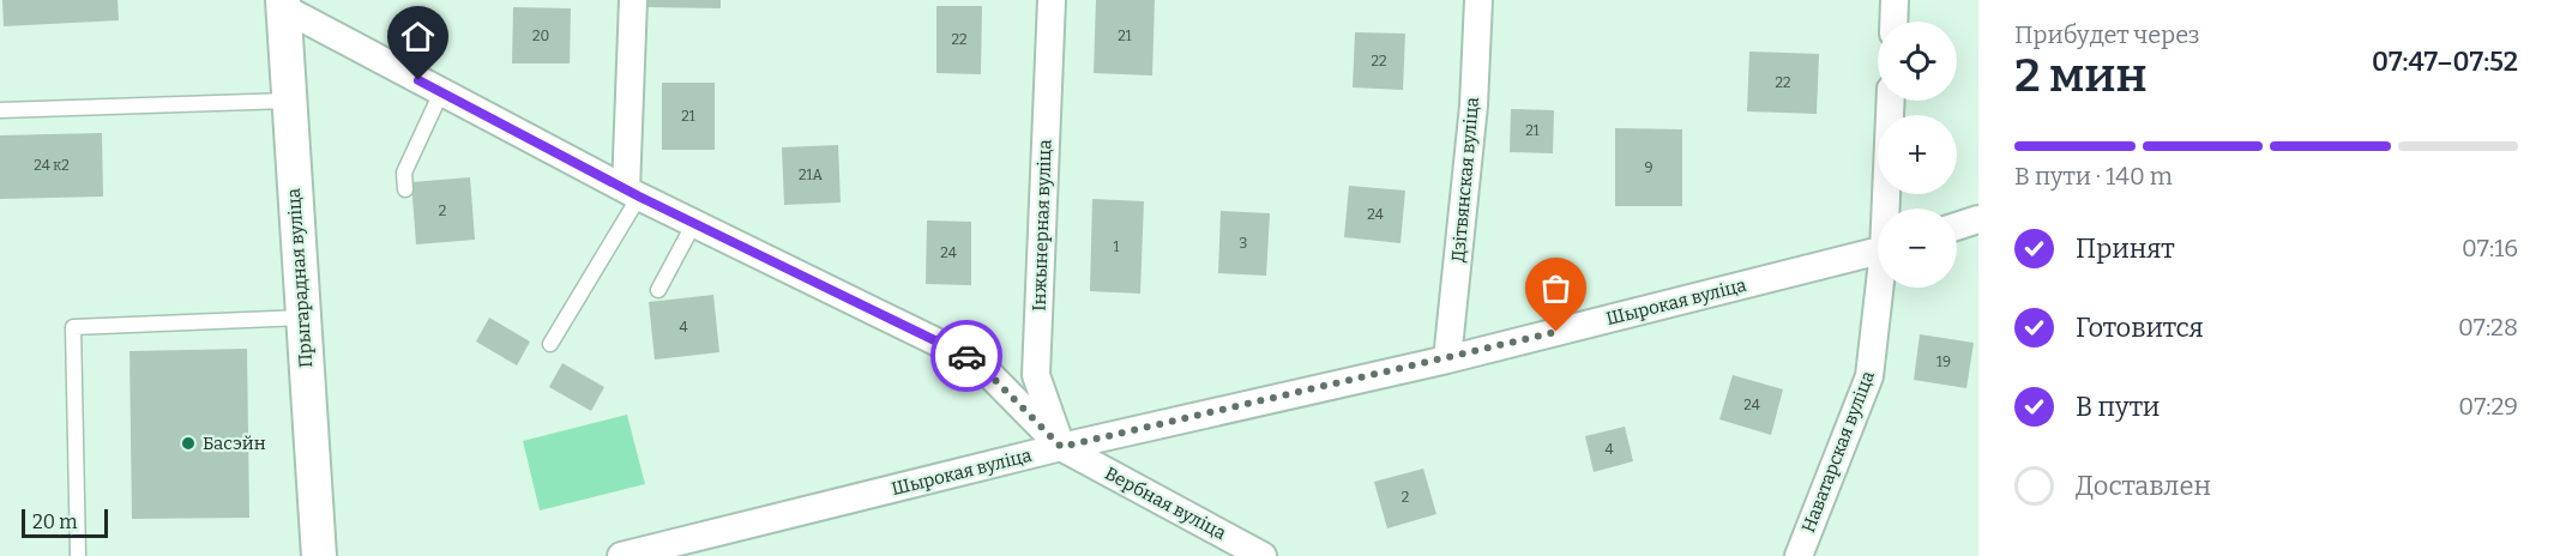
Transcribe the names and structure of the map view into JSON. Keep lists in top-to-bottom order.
{
  "streets": {
    "street": [
      "Дзітвянская вуліца",
      "Інжынерная вуліца",
      "Прыгарадная вуліца",
      "Шырокая вуліца",
      "Наватарская вуліца",
      "Вербная вуліца"
    ]
  },
  "crossings": [
    ["Дзітвянская вуліца", "Шырокая вуліца"],
    ["Інжынерная вуліца", "Шырокая вуліца"],
    ["Інжынерная вуліца", "Вербная вуліца"],
    ["Прыгарадная вуліца", "Вербная вуліца"],
    ["Шырокая вуліца", "Вербная вуліца"]
  ],
  "places": ["Басэйн"],
  "house_numbers": [
    "20",
    "21",
    "22",
    "22",
    "22",
    "21",
    "21",
    "24 к2",
    "9",
    "21А",
    "2",
    "24",
    "3",
    "1",
    "24",
    "4",
    "19",
    "24",
    "4",
    "2"
  ],
  "scale_bar": "20 m",
  "page": {
    "heading": ["2 мин", "Прибудет через", "07:47–07:52"],
    "map_buttons": ["+", "−"],
    "bar": "В пути · 140 m",
    "list": [
      ["Принят", "07:16"],
      ["Готовится", "07:28"],
      ["В пути", "07:29"],
      "Доставлен"
    ],
    "scale": "20 m"
  }
}
